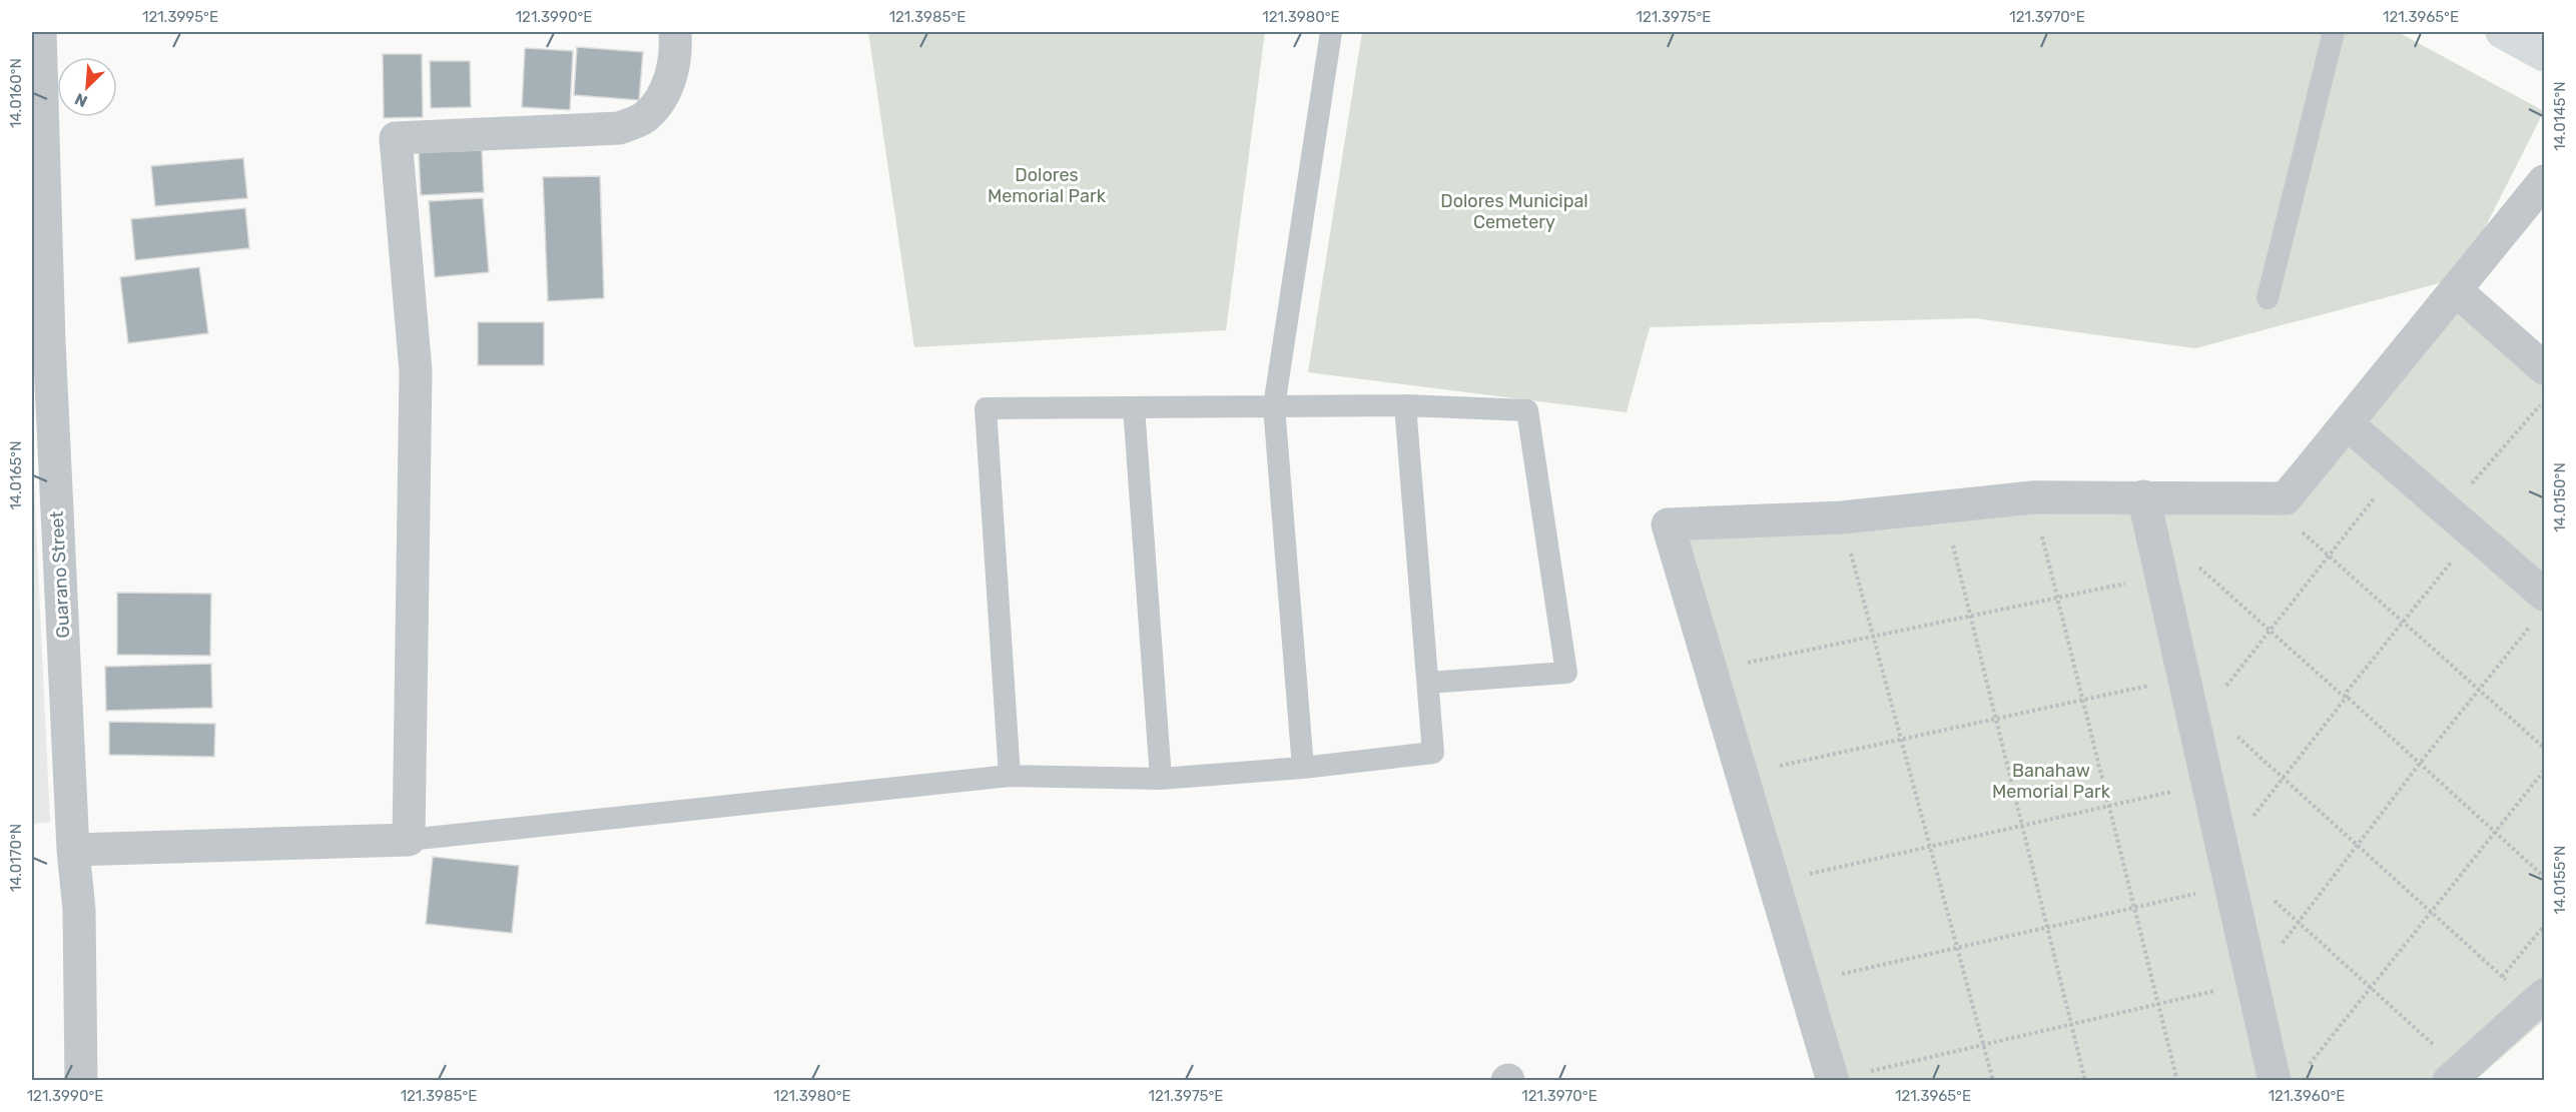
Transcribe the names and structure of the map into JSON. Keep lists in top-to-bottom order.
{
  "streets": {
    "street": ["Guarano Street"]
  },
  "parks": ["Dolores Memorial Park", "Dolores Municipal Cemetery", "Banahaw Memorial Park"],
  "north": "bottom left",
  "coordinates": [
    "121.3995°E",
    "121.3990°E",
    "121.3985°E",
    "121.3980°E",
    "121.3975°E",
    "121.3970°E",
    "121.3965°E",
    "14.0160°N",
    "14.0145°N",
    "14.0165°N",
    "14.0150°N",
    "14.0170°N",
    "14.0155°N",
    "121.3960°E"
  ]
}
